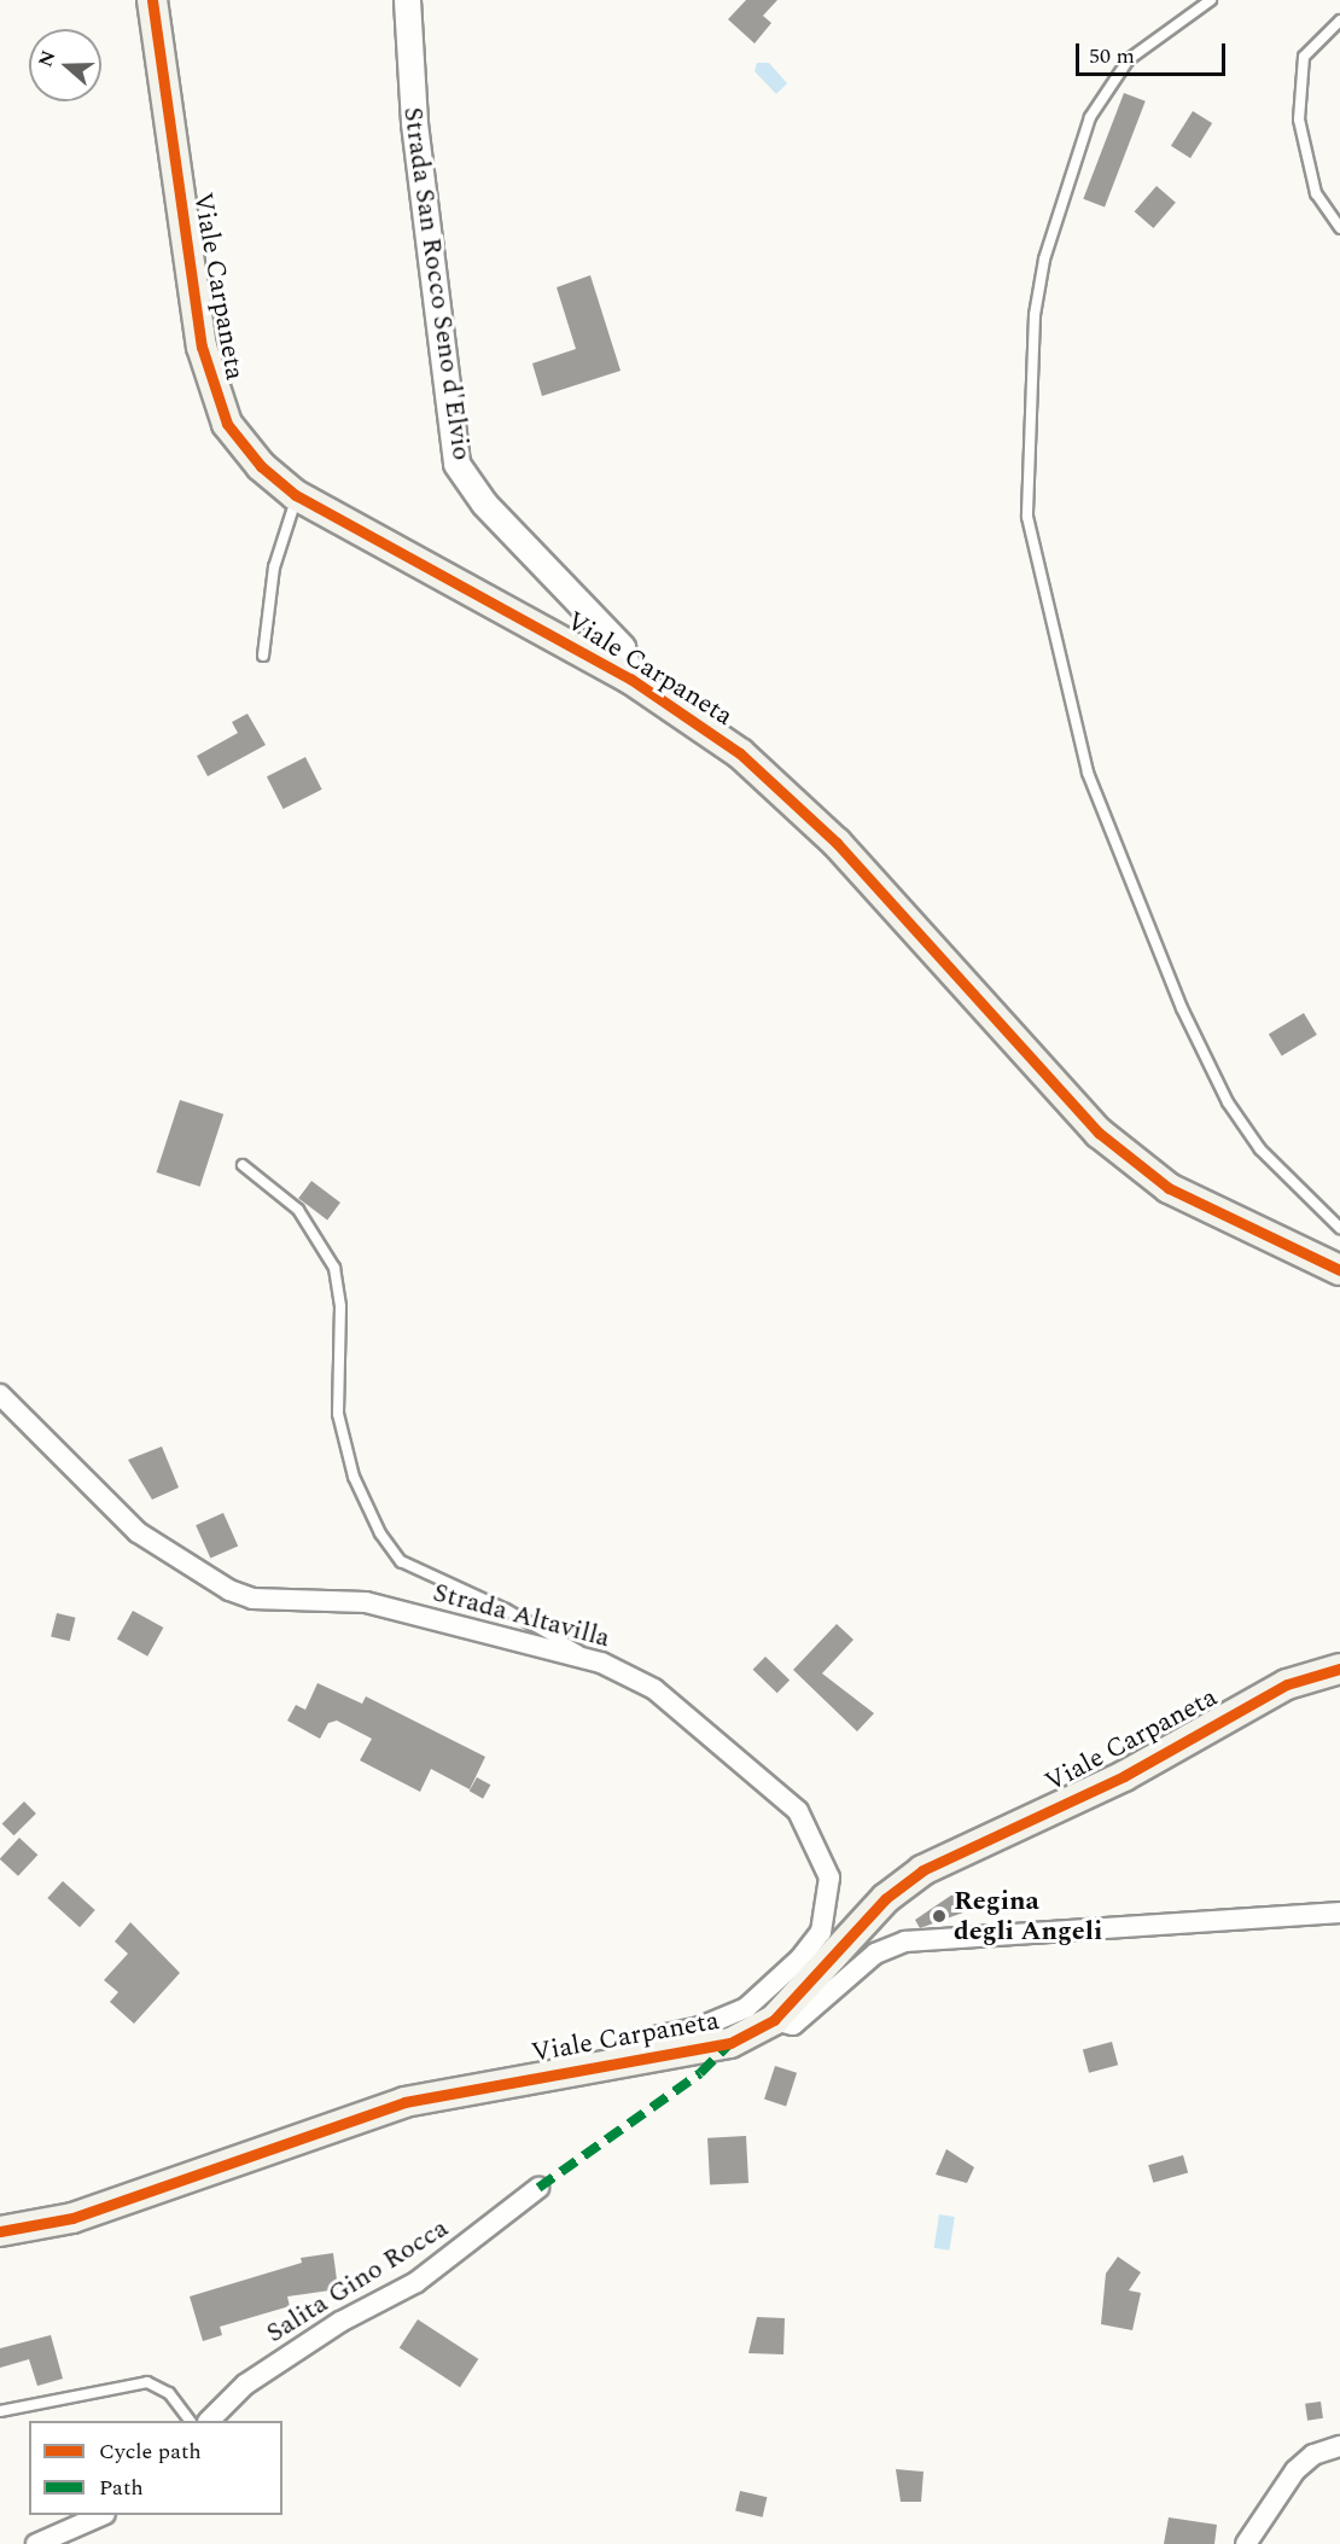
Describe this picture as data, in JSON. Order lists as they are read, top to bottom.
{
  "streets": {
    "main road": ["Viale Carpaneta"],
    "street": ["Strada San Rocco Seno d'Elvio", "Strada Altavilla", "Salita Gino Rocca"]
  },
  "crossings": [
    ["Strada San Rocco Seno d'Elvio", "Viale Carpaneta"],
    ["Viale Carpaneta", "Strada Altavilla"]
  ],
  "places": ["Regina degli Angeli"],
  "legend": ["Cycle path", "Path"],
  "scale_bar": "50 m",
  "north": "left"
}
